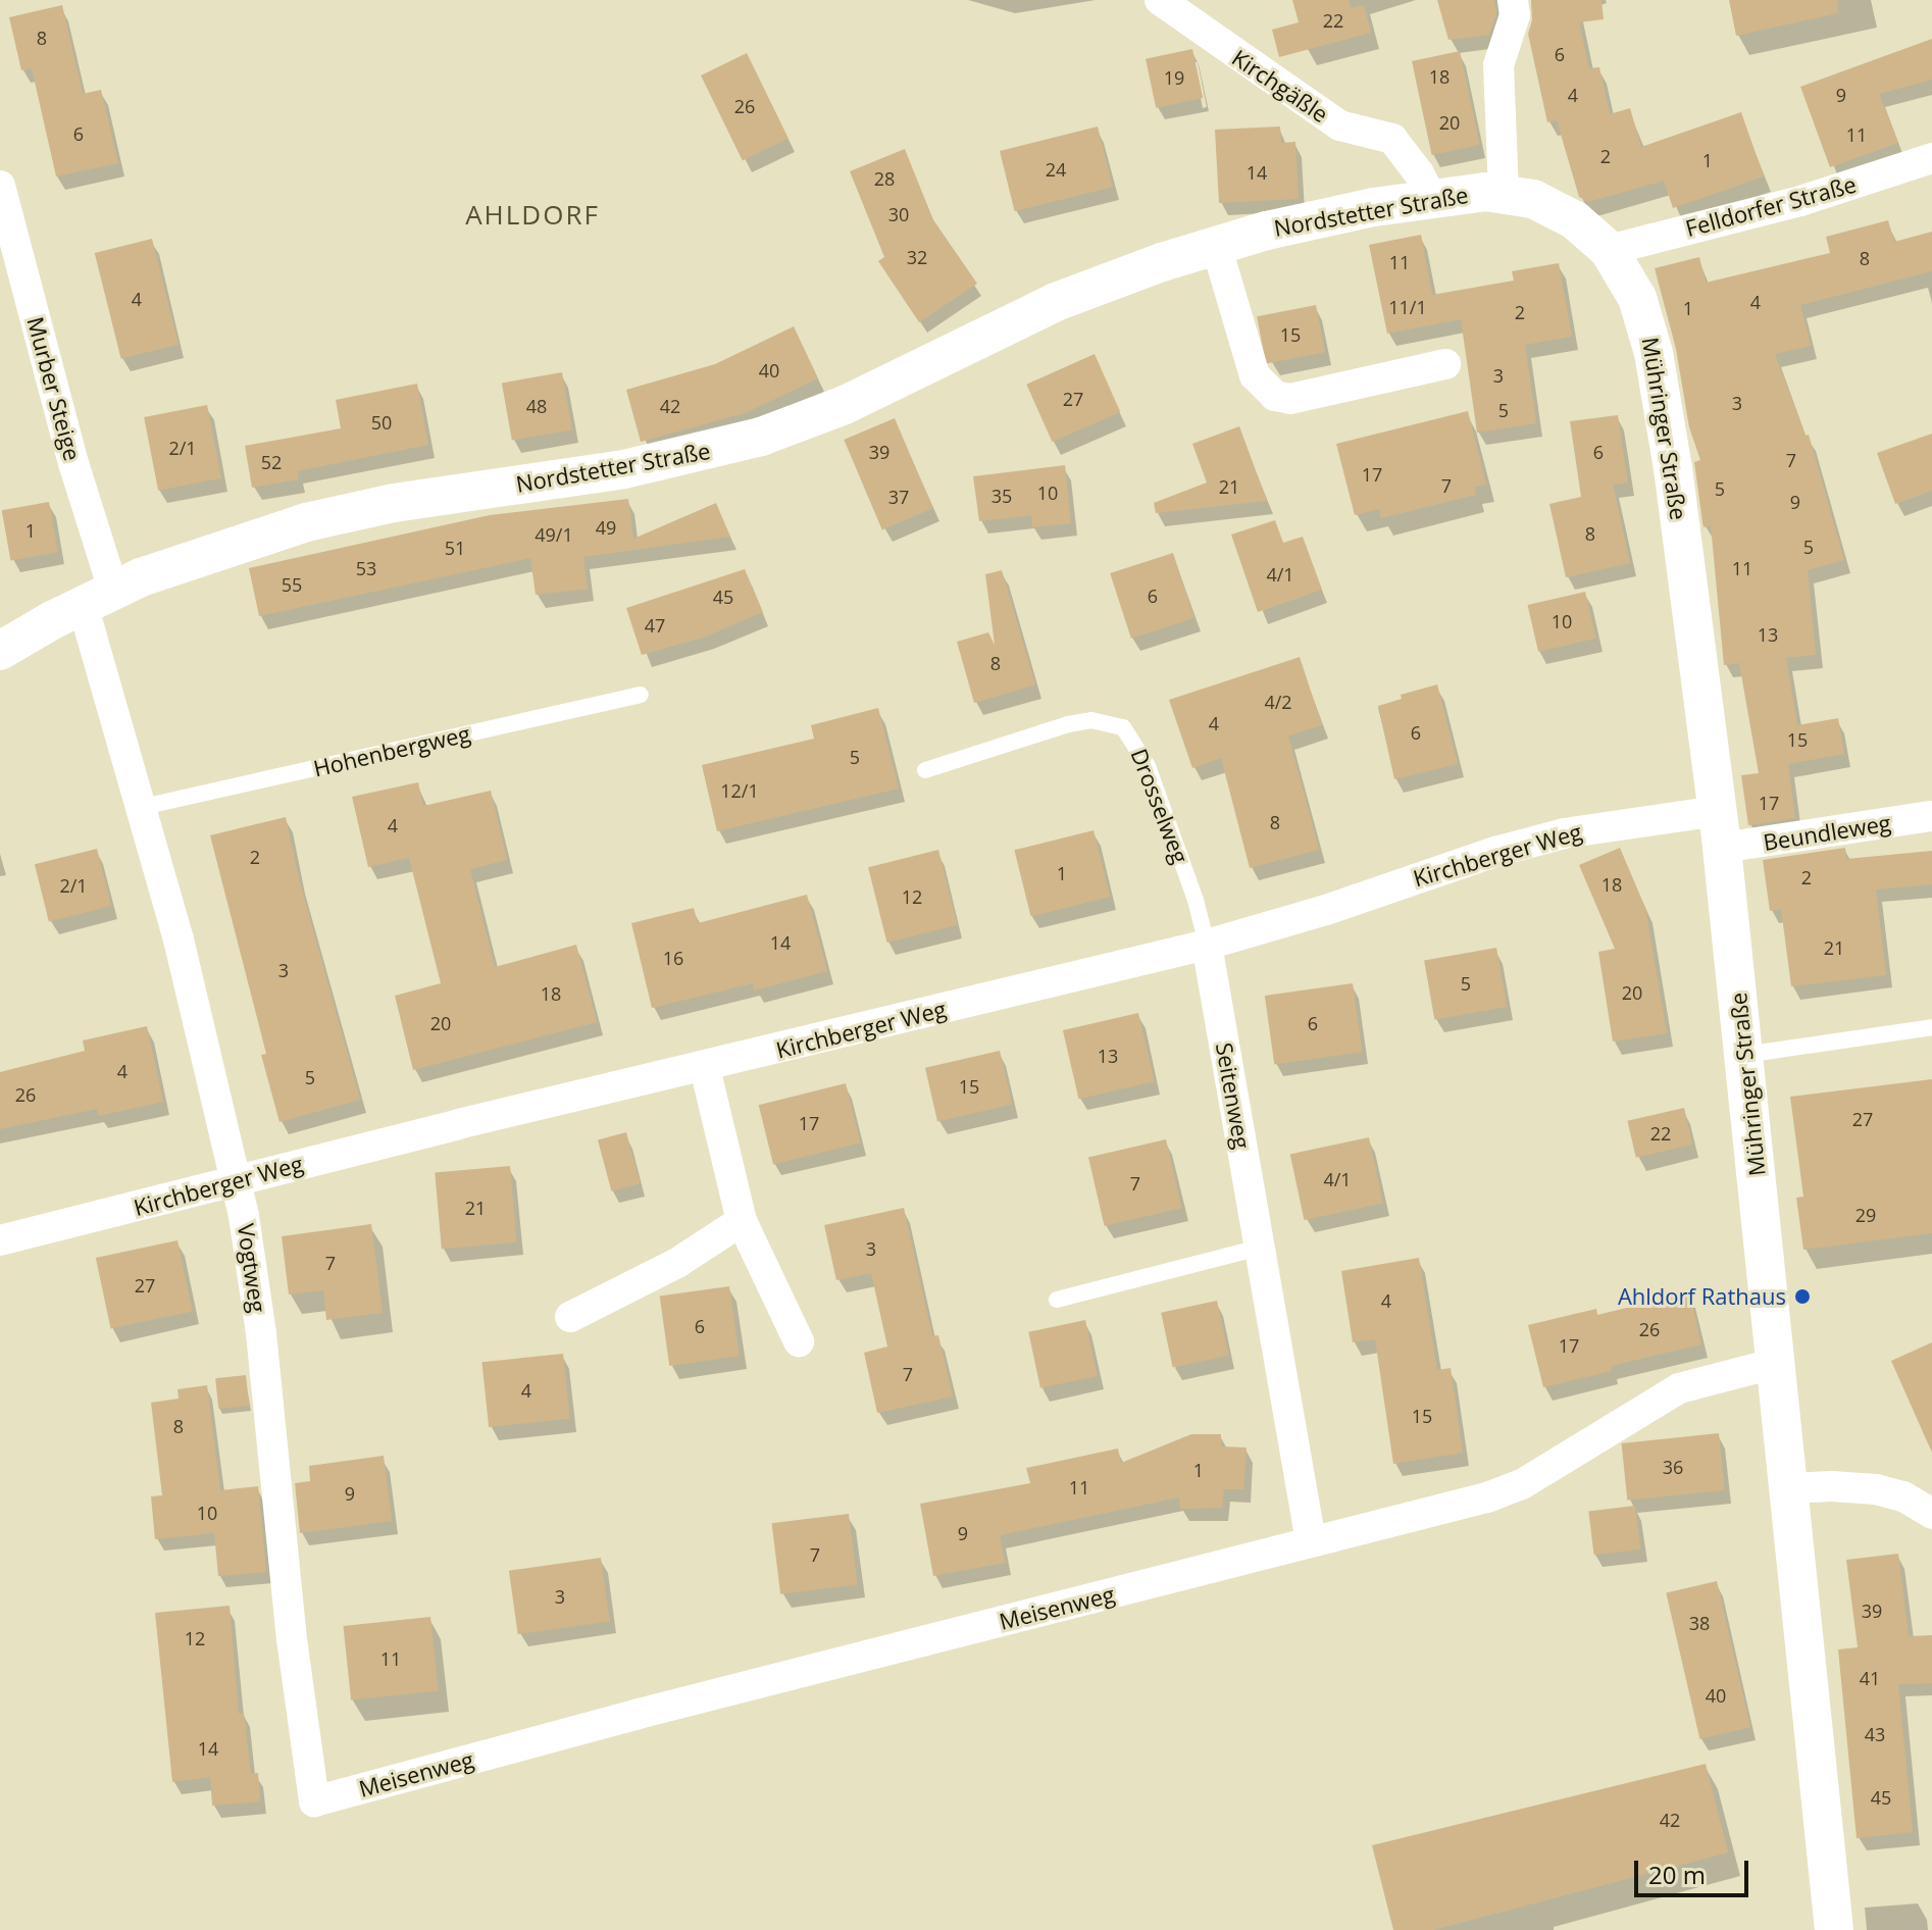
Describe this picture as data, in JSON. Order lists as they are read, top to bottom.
{
  "streets": {
    "street": [
      "Kirchgäßle",
      "Felldorfer Straße",
      "Nordstetter Straße",
      "Murber Steige",
      "Mühringer Straße",
      "Beundleweg",
      "Kirchberger Weg",
      "Seitenweg",
      "Vogtweg",
      "Meisenweg"
    ],
    "lane": ["Hohenbergweg", "Drosselweg"]
  },
  "crossings": [
    ["Kirchgäßle", "Nordstetter Straße"],
    ["Felldorfer Straße", "Nordstetter Straße"],
    ["Felldorfer Straße", "Mühringer Straße"],
    ["Nordstetter Straße", "Murber Steige"],
    ["Nordstetter Straße", "Mühringer Straße"],
    ["Nordstetter Straße", "Vogtweg"],
    ["Murber Steige", "Vogtweg"],
    ["Mühringer Straße", "Beundleweg"],
    ["Mühringer Straße", "Kirchberger Weg"],
    ["Mühringer Straße", "Meisenweg"],
    ["Hohenbergweg", "Vogtweg"],
    ["Drosselweg", "Kirchberger Weg"],
    ["Drosselweg", "Seitenweg"],
    ["Beundleweg", "Kirchberger Weg"],
    ["Kirchberger Weg", "Seitenweg"],
    ["Kirchberger Weg", "Vogtweg"],
    ["Seitenweg", "Meisenweg"],
    ["Vogtweg", "Meisenweg"]
  ],
  "districts": ["AHLDORF"],
  "places": ["Ahldorf Rathaus"],
  "house_numbers": [
    "22",
    "8",
    "6",
    "18",
    "19",
    "4",
    "9",
    "26",
    "20",
    "6",
    "11",
    "2",
    "1",
    "24",
    "14",
    "28",
    "30",
    "32",
    "8",
    "11",
    "4",
    "4",
    "11/1",
    "1",
    "2",
    "15",
    "40",
    "3",
    "27",
    "3",
    "48",
    "42",
    "5",
    "50",
    "2/1",
    "39",
    "6",
    "7",
    "52",
    "17",
    "7",
    "21",
    "5",
    "10",
    "35",
    "37",
    "9",
    "49",
    "1",
    "8",
    "49/1",
    "5",
    "51",
    "53",
    "11",
    "4/1",
    "55",
    "6",
    "45",
    "10",
    "47",
    "13",
    "8",
    "4/2",
    "4",
    "6",
    "15",
    "5",
    "12/1",
    "17",
    "8",
    "4",
    "2",
    "1",
    "2",
    "18",
    "2/1",
    "12",
    "14",
    "21",
    "16",
    "3",
    "5",
    "20",
    "18",
    "20",
    "6",
    "13",
    "4",
    "5",
    "15",
    "26",
    "27",
    "17",
    "22",
    "4/1",
    "7",
    "21",
    "29",
    "3",
    "7",
    "27",
    "4",
    "6",
    "26",
    "17",
    "7",
    "4",
    "15",
    "8",
    "36",
    "1",
    "11",
    "9",
    "10",
    "9",
    "7",
    "3",
    "39",
    "38",
    "12",
    "11",
    "41",
    "40",
    "43",
    "14",
    "45",
    "42"
  ],
  "scale_bar": "20 m"
}
